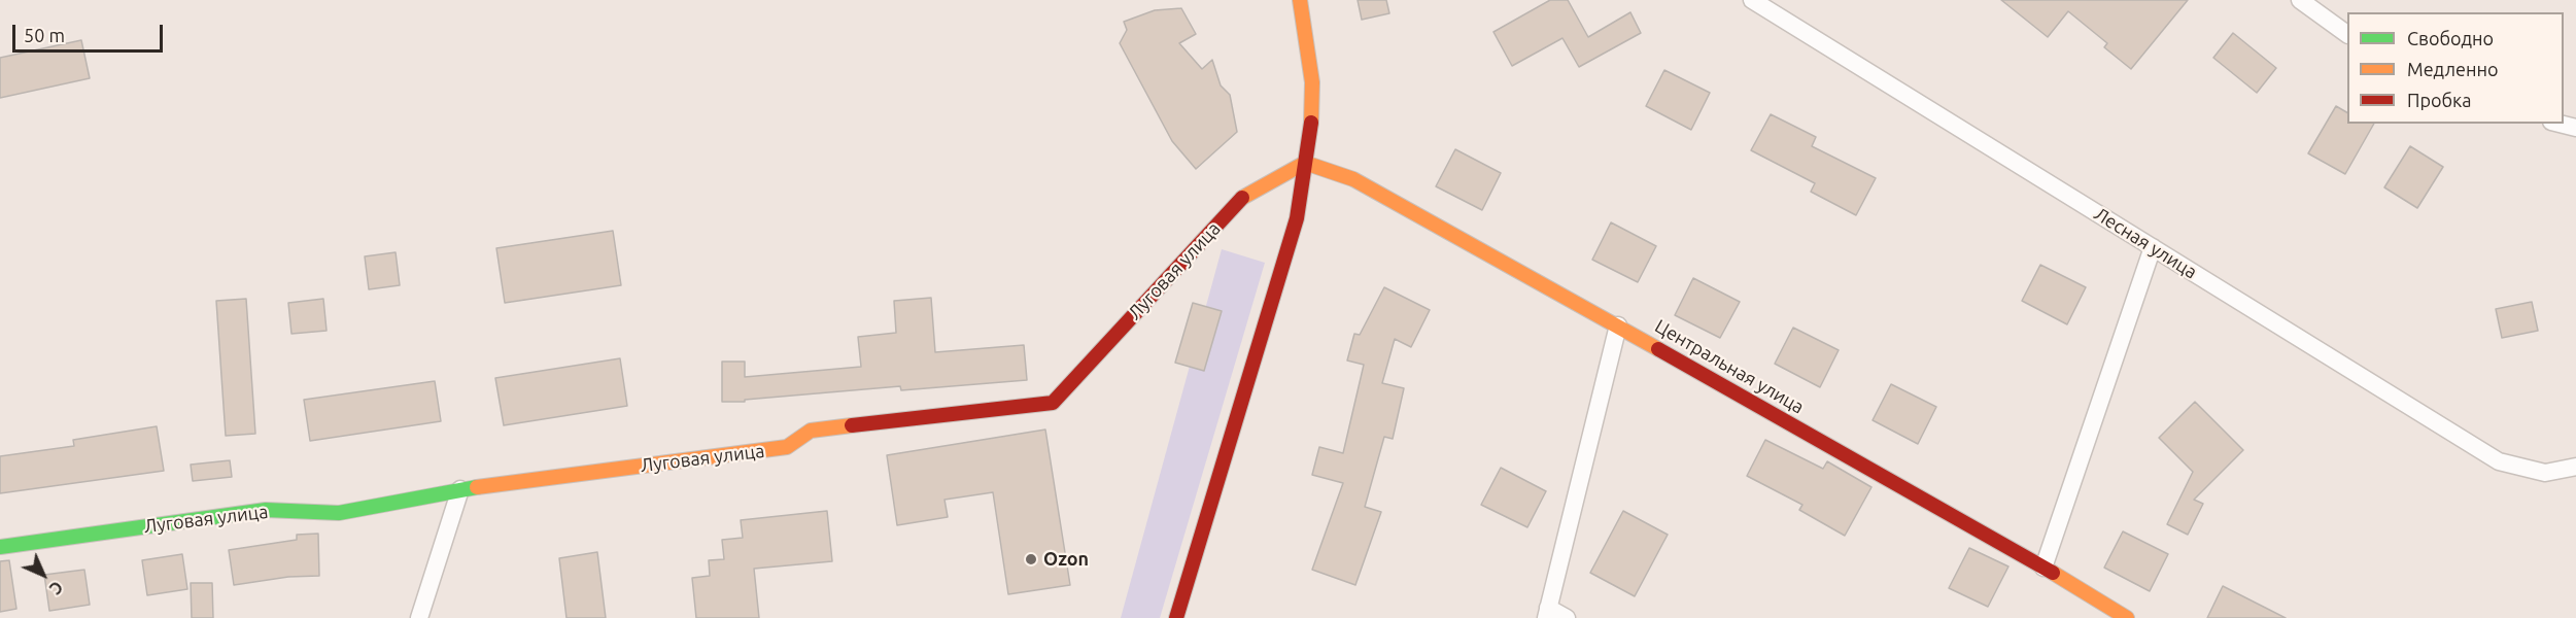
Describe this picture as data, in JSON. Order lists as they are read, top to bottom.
{
  "streets": {
    "street": ["Лесная улица", "Луговая улица", "Центральная улица"]
  },
  "crossings": [
    ["Луговая улица", "Центральная улица"]
  ],
  "places": ["Ozon"],
  "legend": ["Свободно", "Медленно", "Пробка"],
  "scale_bar": "50 m",
  "north": "bottom right"
}
